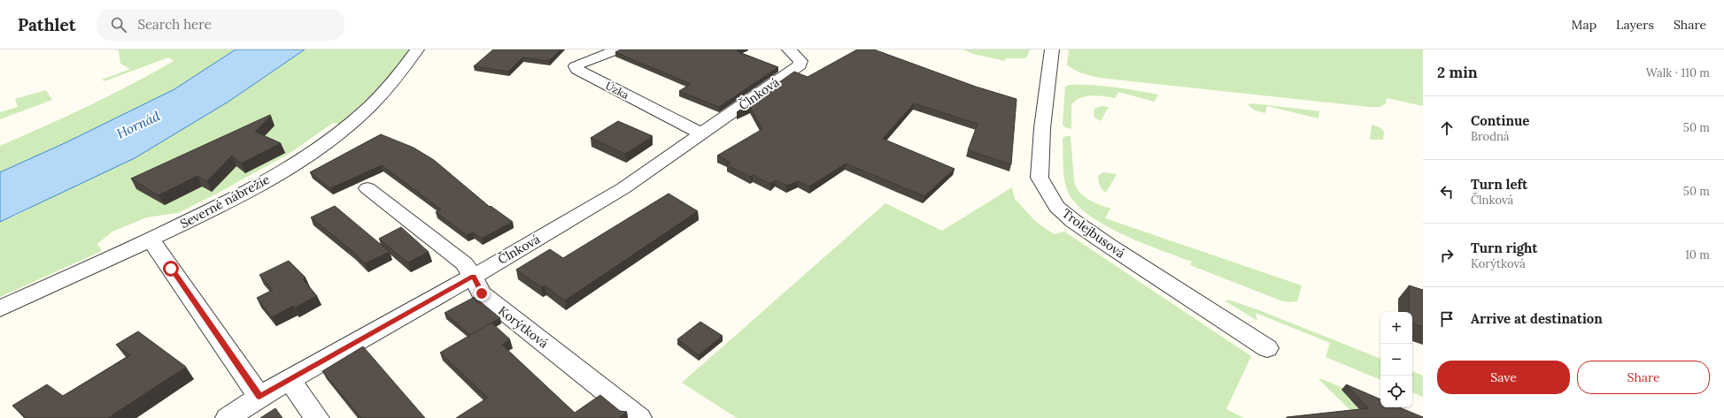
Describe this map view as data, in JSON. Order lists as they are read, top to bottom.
{
  "streets": {
    "street": [
      "Úzka",
      "Člnková",
      "Severné nábrežie",
      "Trolejbusová",
      "Korýtková"
    ]
  },
  "crossings": [
    ["Úzka", "Člnková"],
    ["Člnková", "Korýtková"]
  ],
  "water": ["Hornád"],
  "page": {
    "header": "Pathlet",
    "search": "Search here",
    "nav": ["Map", "Layers", "Share"],
    "heading": ["2 min", "Walk · 110 m"],
    "list": [
      ["Continue", "Brodná", "50 m"],
      ["Turn left", "Člnková", "50 m"],
      ["Turn right", "Korýtková", "10 m"],
      "Arrive at destination"
    ],
    "map_buttons": ["+", "−"],
    "buttons": ["Save", "Share"]
  }
}
